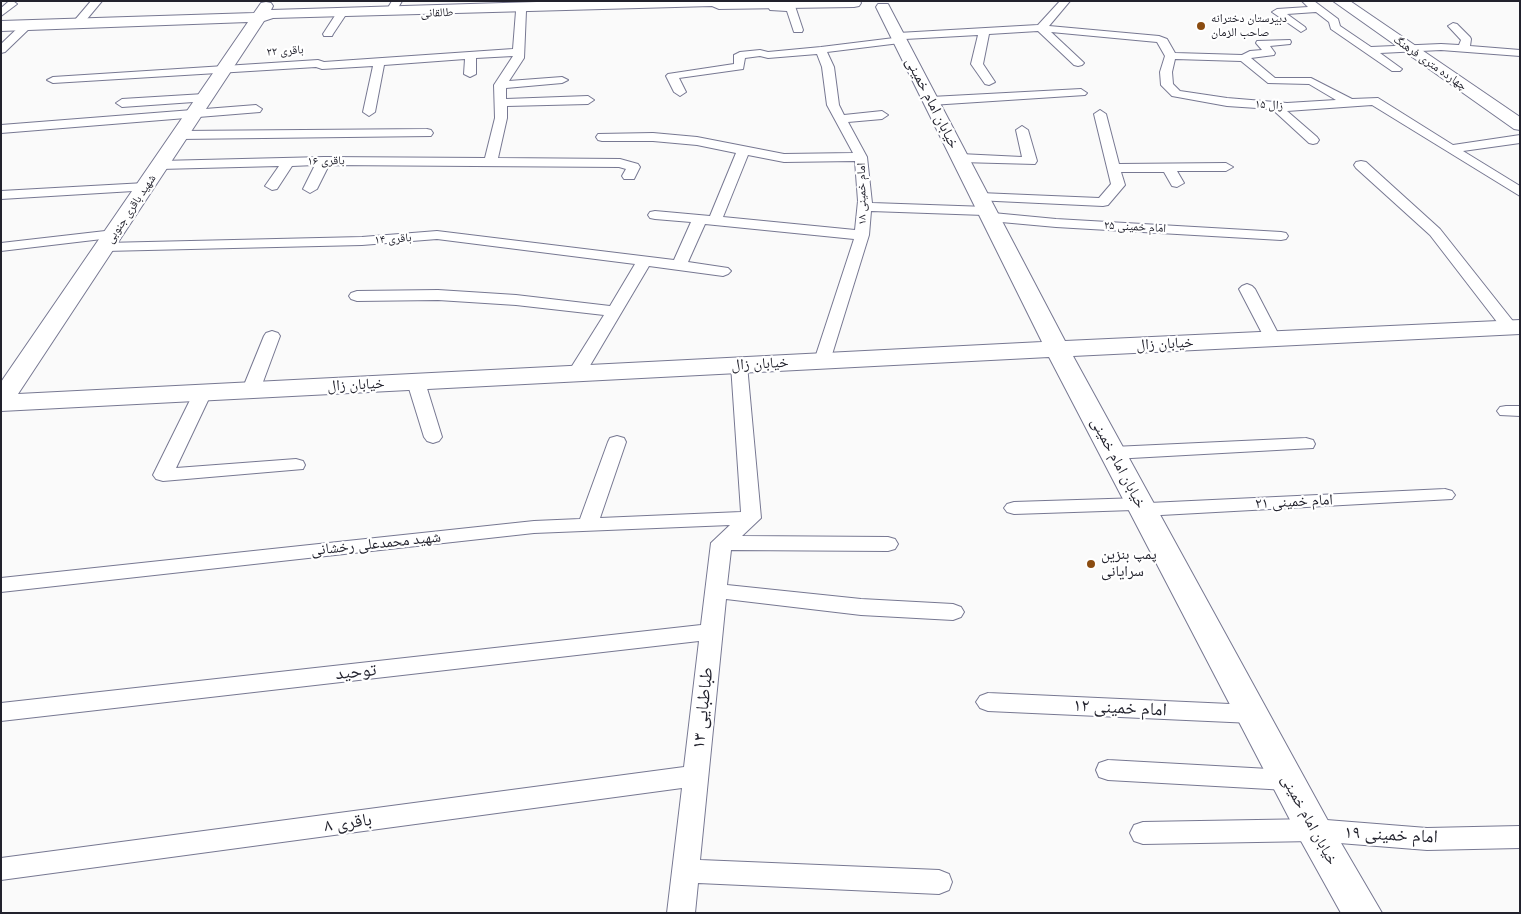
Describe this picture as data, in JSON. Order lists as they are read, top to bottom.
{
  "streets": {
    "main road": [
      "طالقانی",
      "چهارده متری فرهنگ",
      "خیابان امام خمینی",
      "شهید باقری جنوبی",
      "خیابان زال"
    ],
    "street": [
      "باقری ۲۲",
      "زال ۱۵",
      "باقری ۱۶",
      "امام خمینی ۱۸",
      "امام خمینی ۲۵",
      "باقری ۱۴",
      "امام خمینی ۲۱",
      "شهید محمدعلی رخشانی",
      "توحید",
      "طباطبایی ۱۳",
      "امام خمینی ۱۲",
      "باقری ۸",
      "امام خمینی ۱۹"
    ]
  },
  "crossings": [
    ["طالقانی", "خیابان امام خمینی"],
    ["طالقانی", "شهید باقری جنوبی"],
    ["باقری ۲۲", "شهید باقری جنوبی"],
    ["خیابان امام خمینی", "امام خمینی ۲۵"],
    ["خیابان امام خمینی", "خیابان زال"],
    ["خیابان امام خمینی", "امام خمینی ۲۱"],
    ["خیابان امام خمینی", "امام خمینی ۱۲"],
    ["خیابان امام خمینی", "امام خمینی ۱۹"],
    ["باقری ۱۶", "شهید باقری جنوبی"],
    ["امام خمینی ۱۸", "خیابان زال"],
    ["شهید باقری جنوبی", "باقری ۱۴"],
    ["شهید باقری جنوبی", "خیابان زال"],
    ["توحید", "طباطبایی ۱۳"],
    ["طباطبایی ۱۳", "باقری ۸"]
  ],
  "places": ["دبیرستان دخترانه صاحب الزمان", "پمپ بنزین سرایانی"]
}
